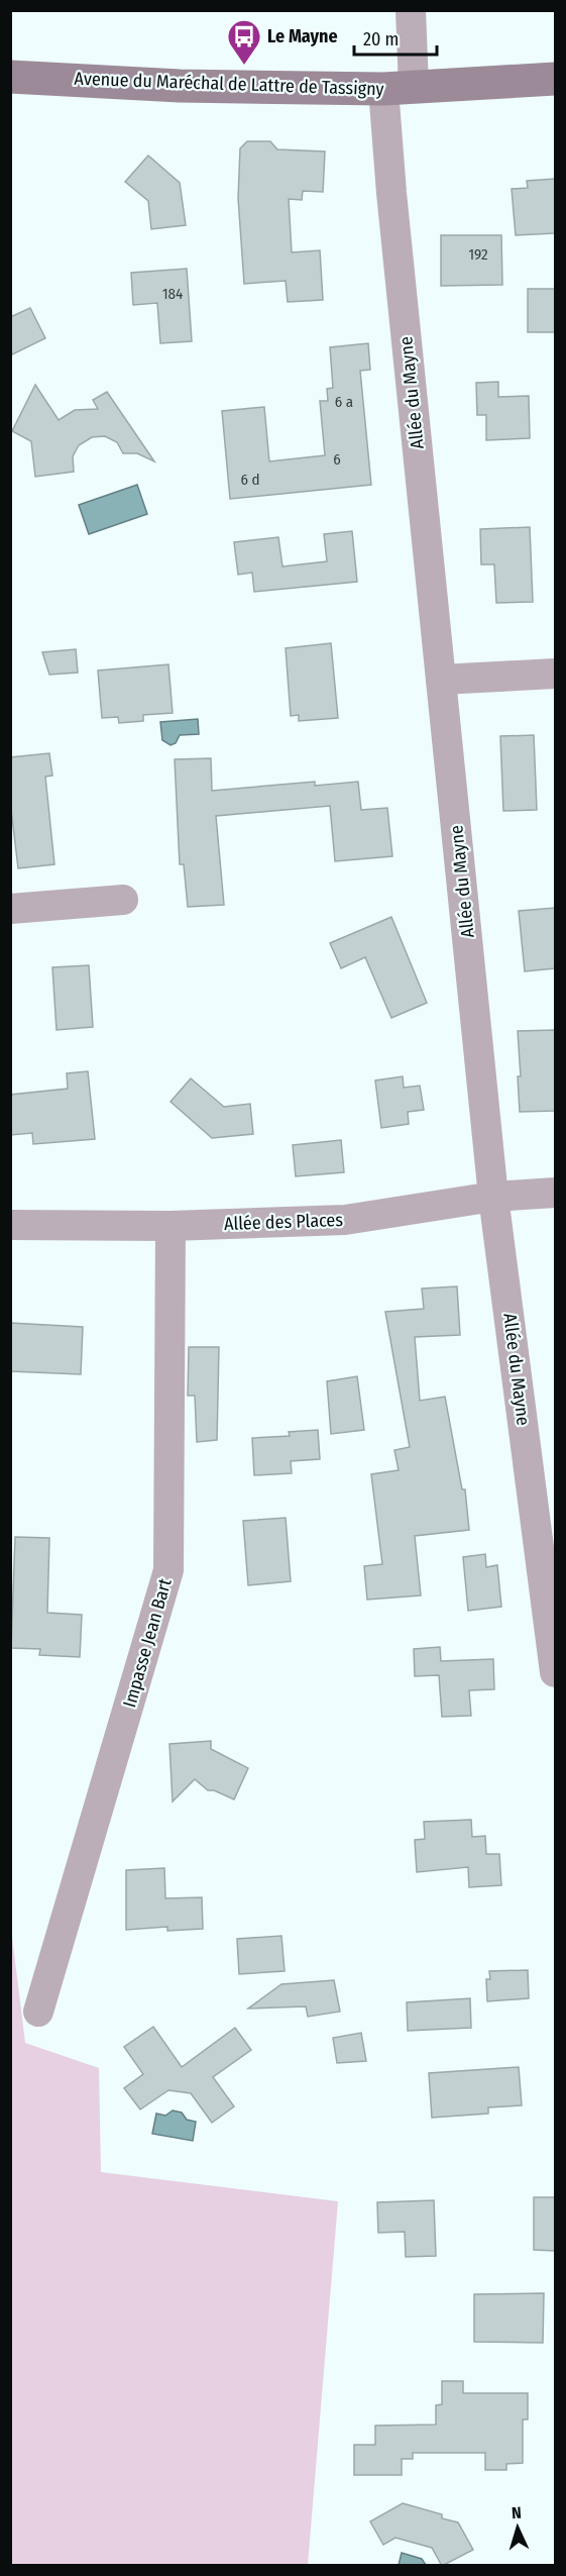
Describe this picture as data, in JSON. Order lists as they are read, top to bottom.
{
  "streets": {
    "main road": ["Avenue du Maréchal de Lattre de Tassigny"],
    "street": ["Allée du Mayne", "Allée des Places", "Impasse Jean Bart"]
  },
  "crossings": [
    ["Avenue du Maréchal de Lattre de Tassigny", "Allée du Mayne"],
    ["Allée du Mayne", "Allée des Places"],
    ["Allée des Places", "Impasse Jean Bart"]
  ],
  "places": {
    "bus stop": ["Le Mayne"]
  },
  "house_numbers": [
    "192",
    "184",
    "6 a",
    "6",
    "6 d"
  ],
  "scale_bar": "20 m",
  "north": "top"
}
